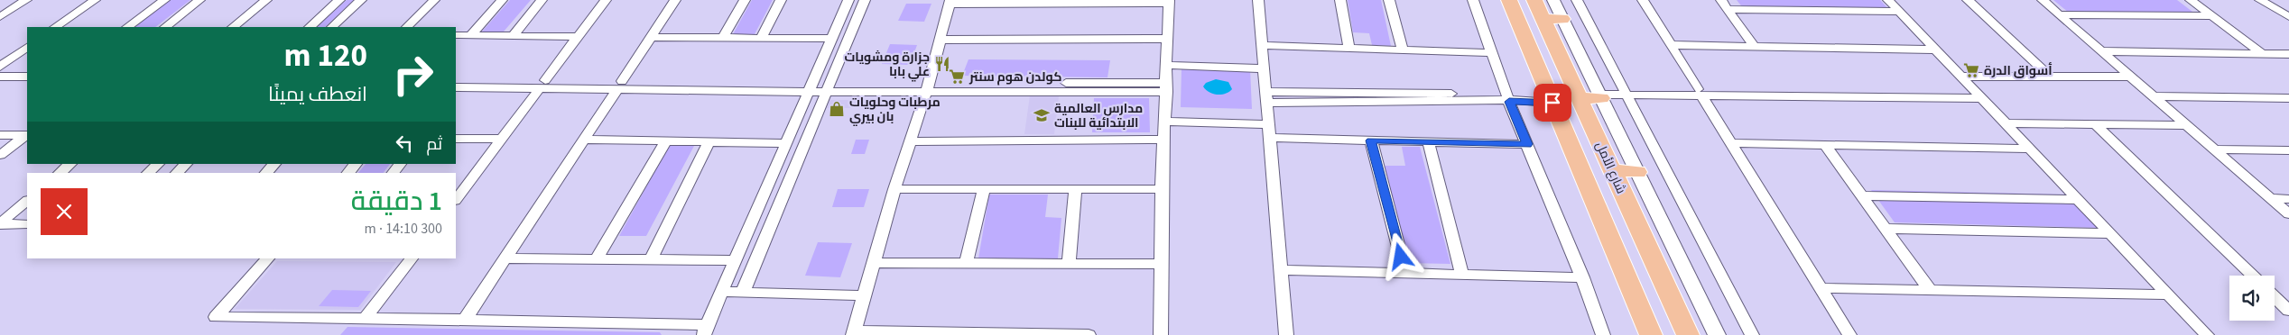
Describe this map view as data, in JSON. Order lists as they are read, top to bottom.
{
  "streets": {
    "main road": ["شارع الأمل"]
  },
  "places": {
    "restaurant": ["جزارة ومشويات علي بابا"],
    "supermarket": ["أسواق الدرة", "كولدن هوم سنتر"],
    "shop": ["مرطبات وحلويات بان بيري"],
    "school or university": ["مدارس العالمية الابتدائية للبنات"]
  },
  "page": {
    "turn": ["120 m", "انعطف يمينًا"],
    "then": "ثم",
    "heading": ["1 دقيقة", "300 m · 14:10"]
  }
}
